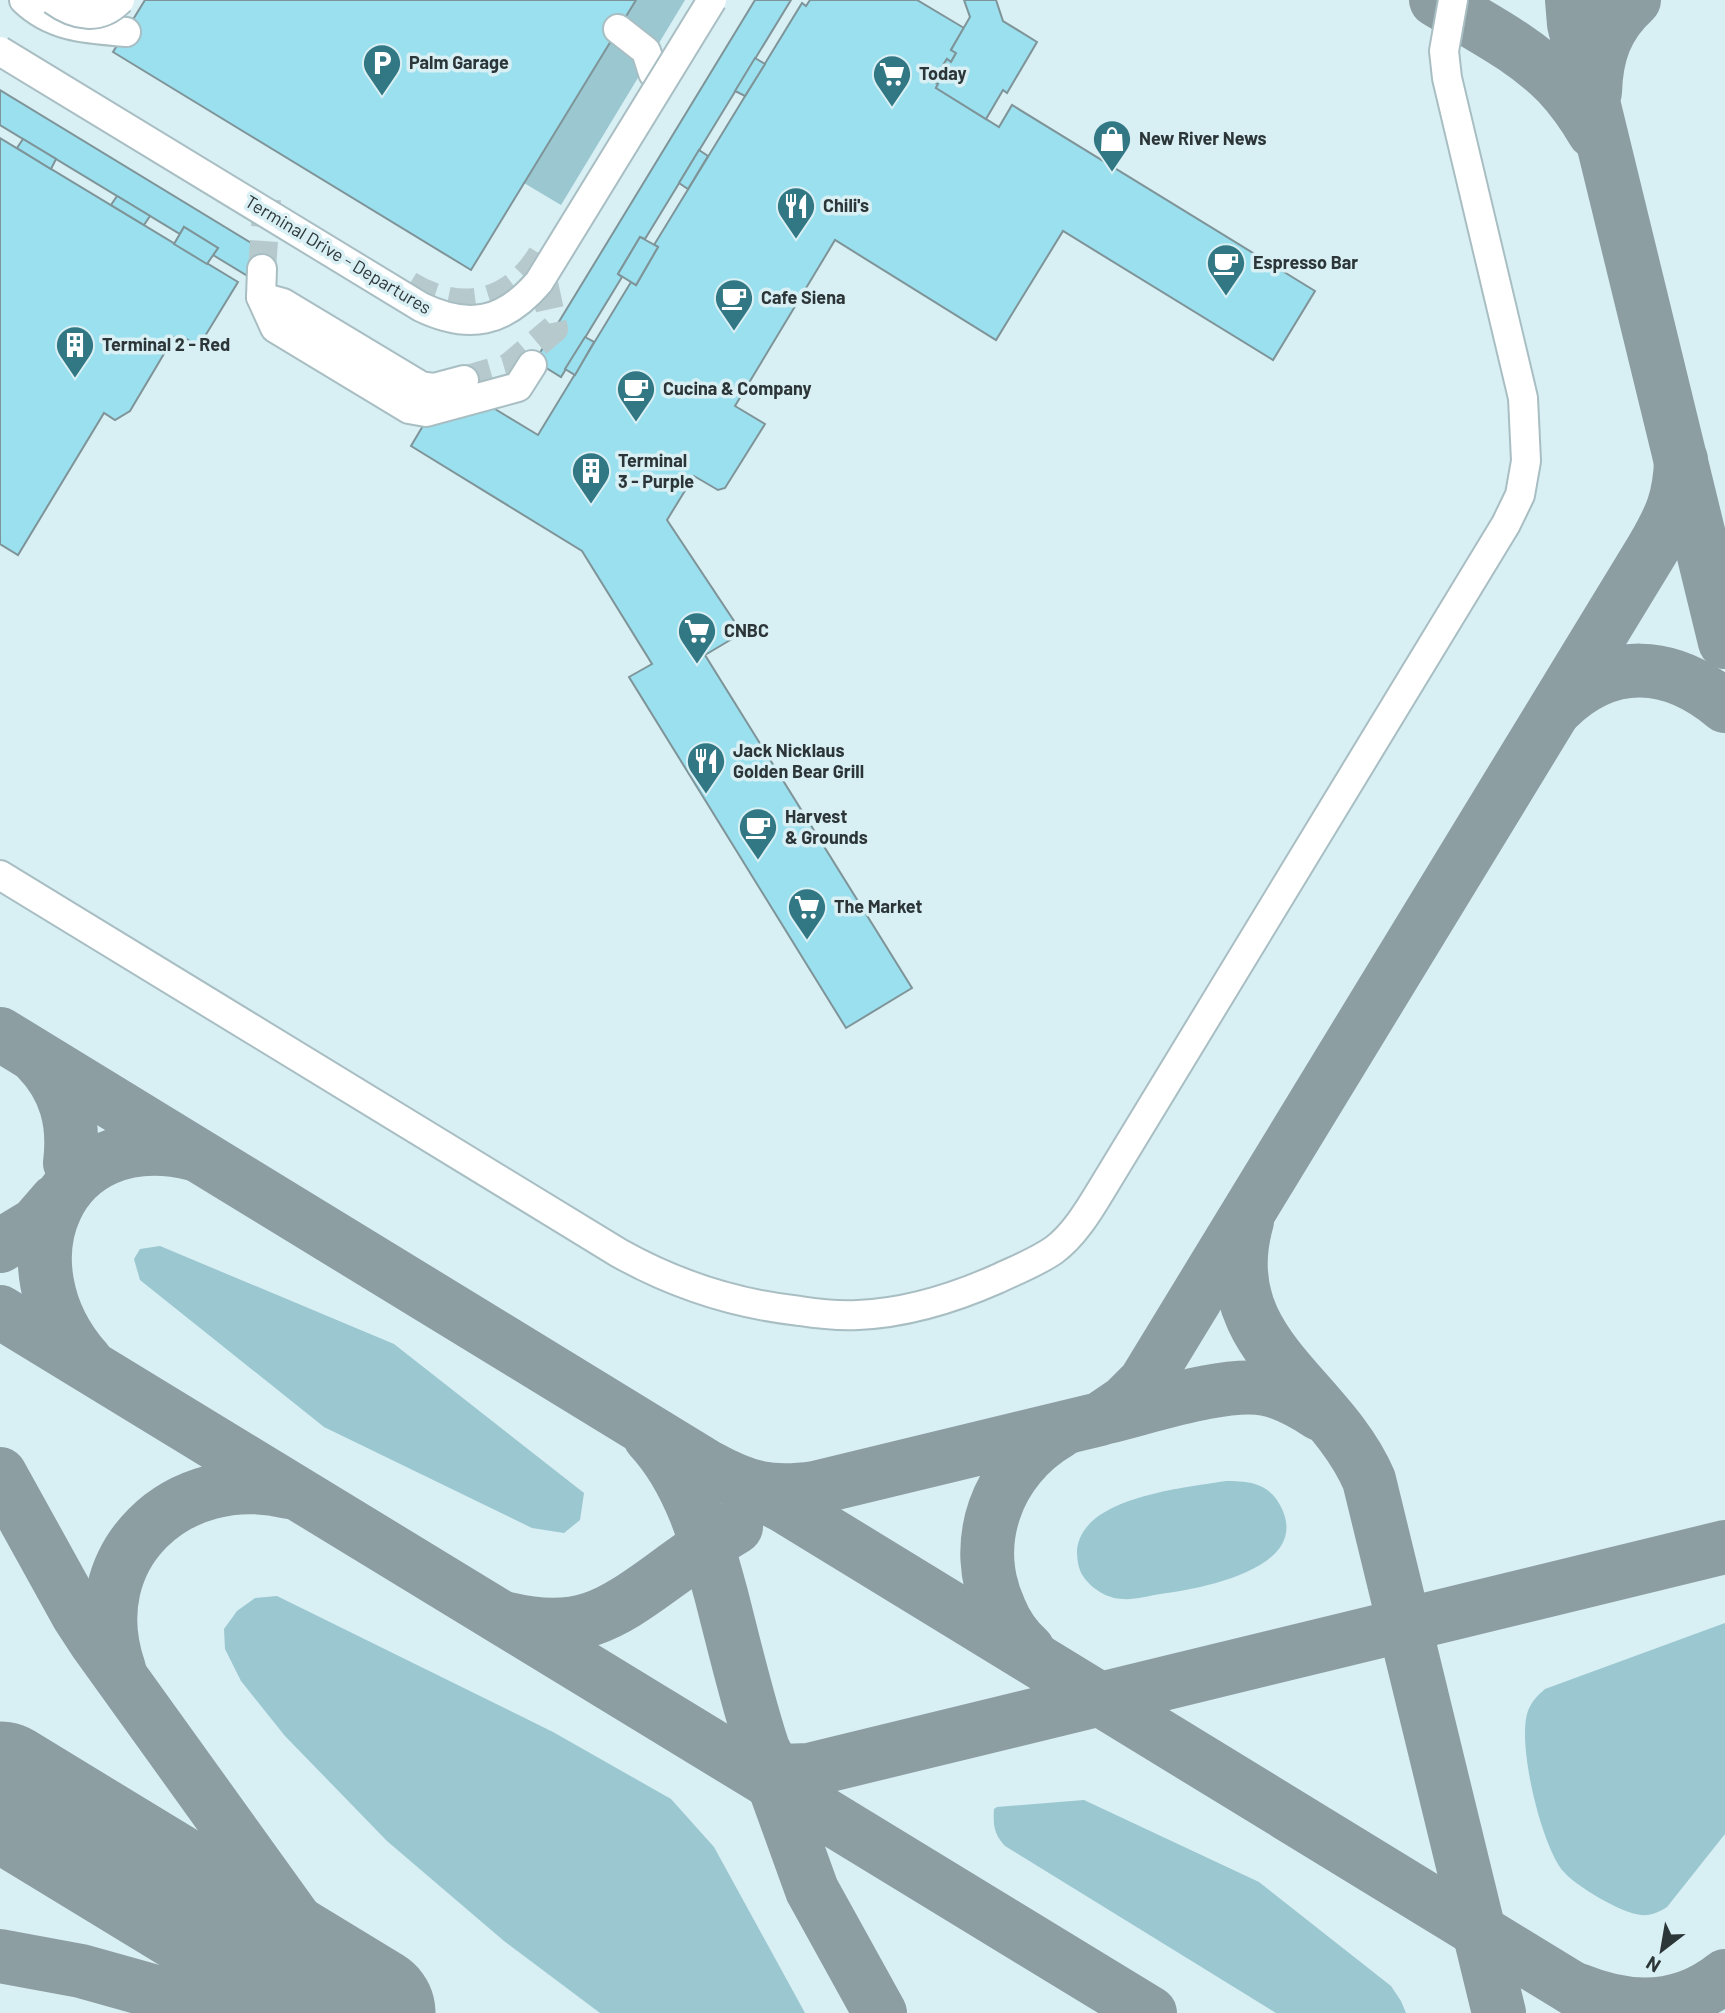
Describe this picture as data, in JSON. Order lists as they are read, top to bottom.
{
  "streets": {
    "street": ["Terminal Drive - Departures"]
  },
  "places": {
    "parking": ["Palm Garage"],
    "supermarket": ["Today", "CNBC", "The Market"],
    "shop": ["New River News"],
    "restaurant": ["Chili's", "Jack Nicklaus Golden Bear Grill"],
    "cafe": [
      "Espresso Bar",
      "Cafe Siena",
      "Cucina & Company",
      "Harvest & Grounds"
    ],
    "building": ["Terminal 2 - Red", "Terminal 3 - Purple"]
  },
  "north": "bottom left"
}
